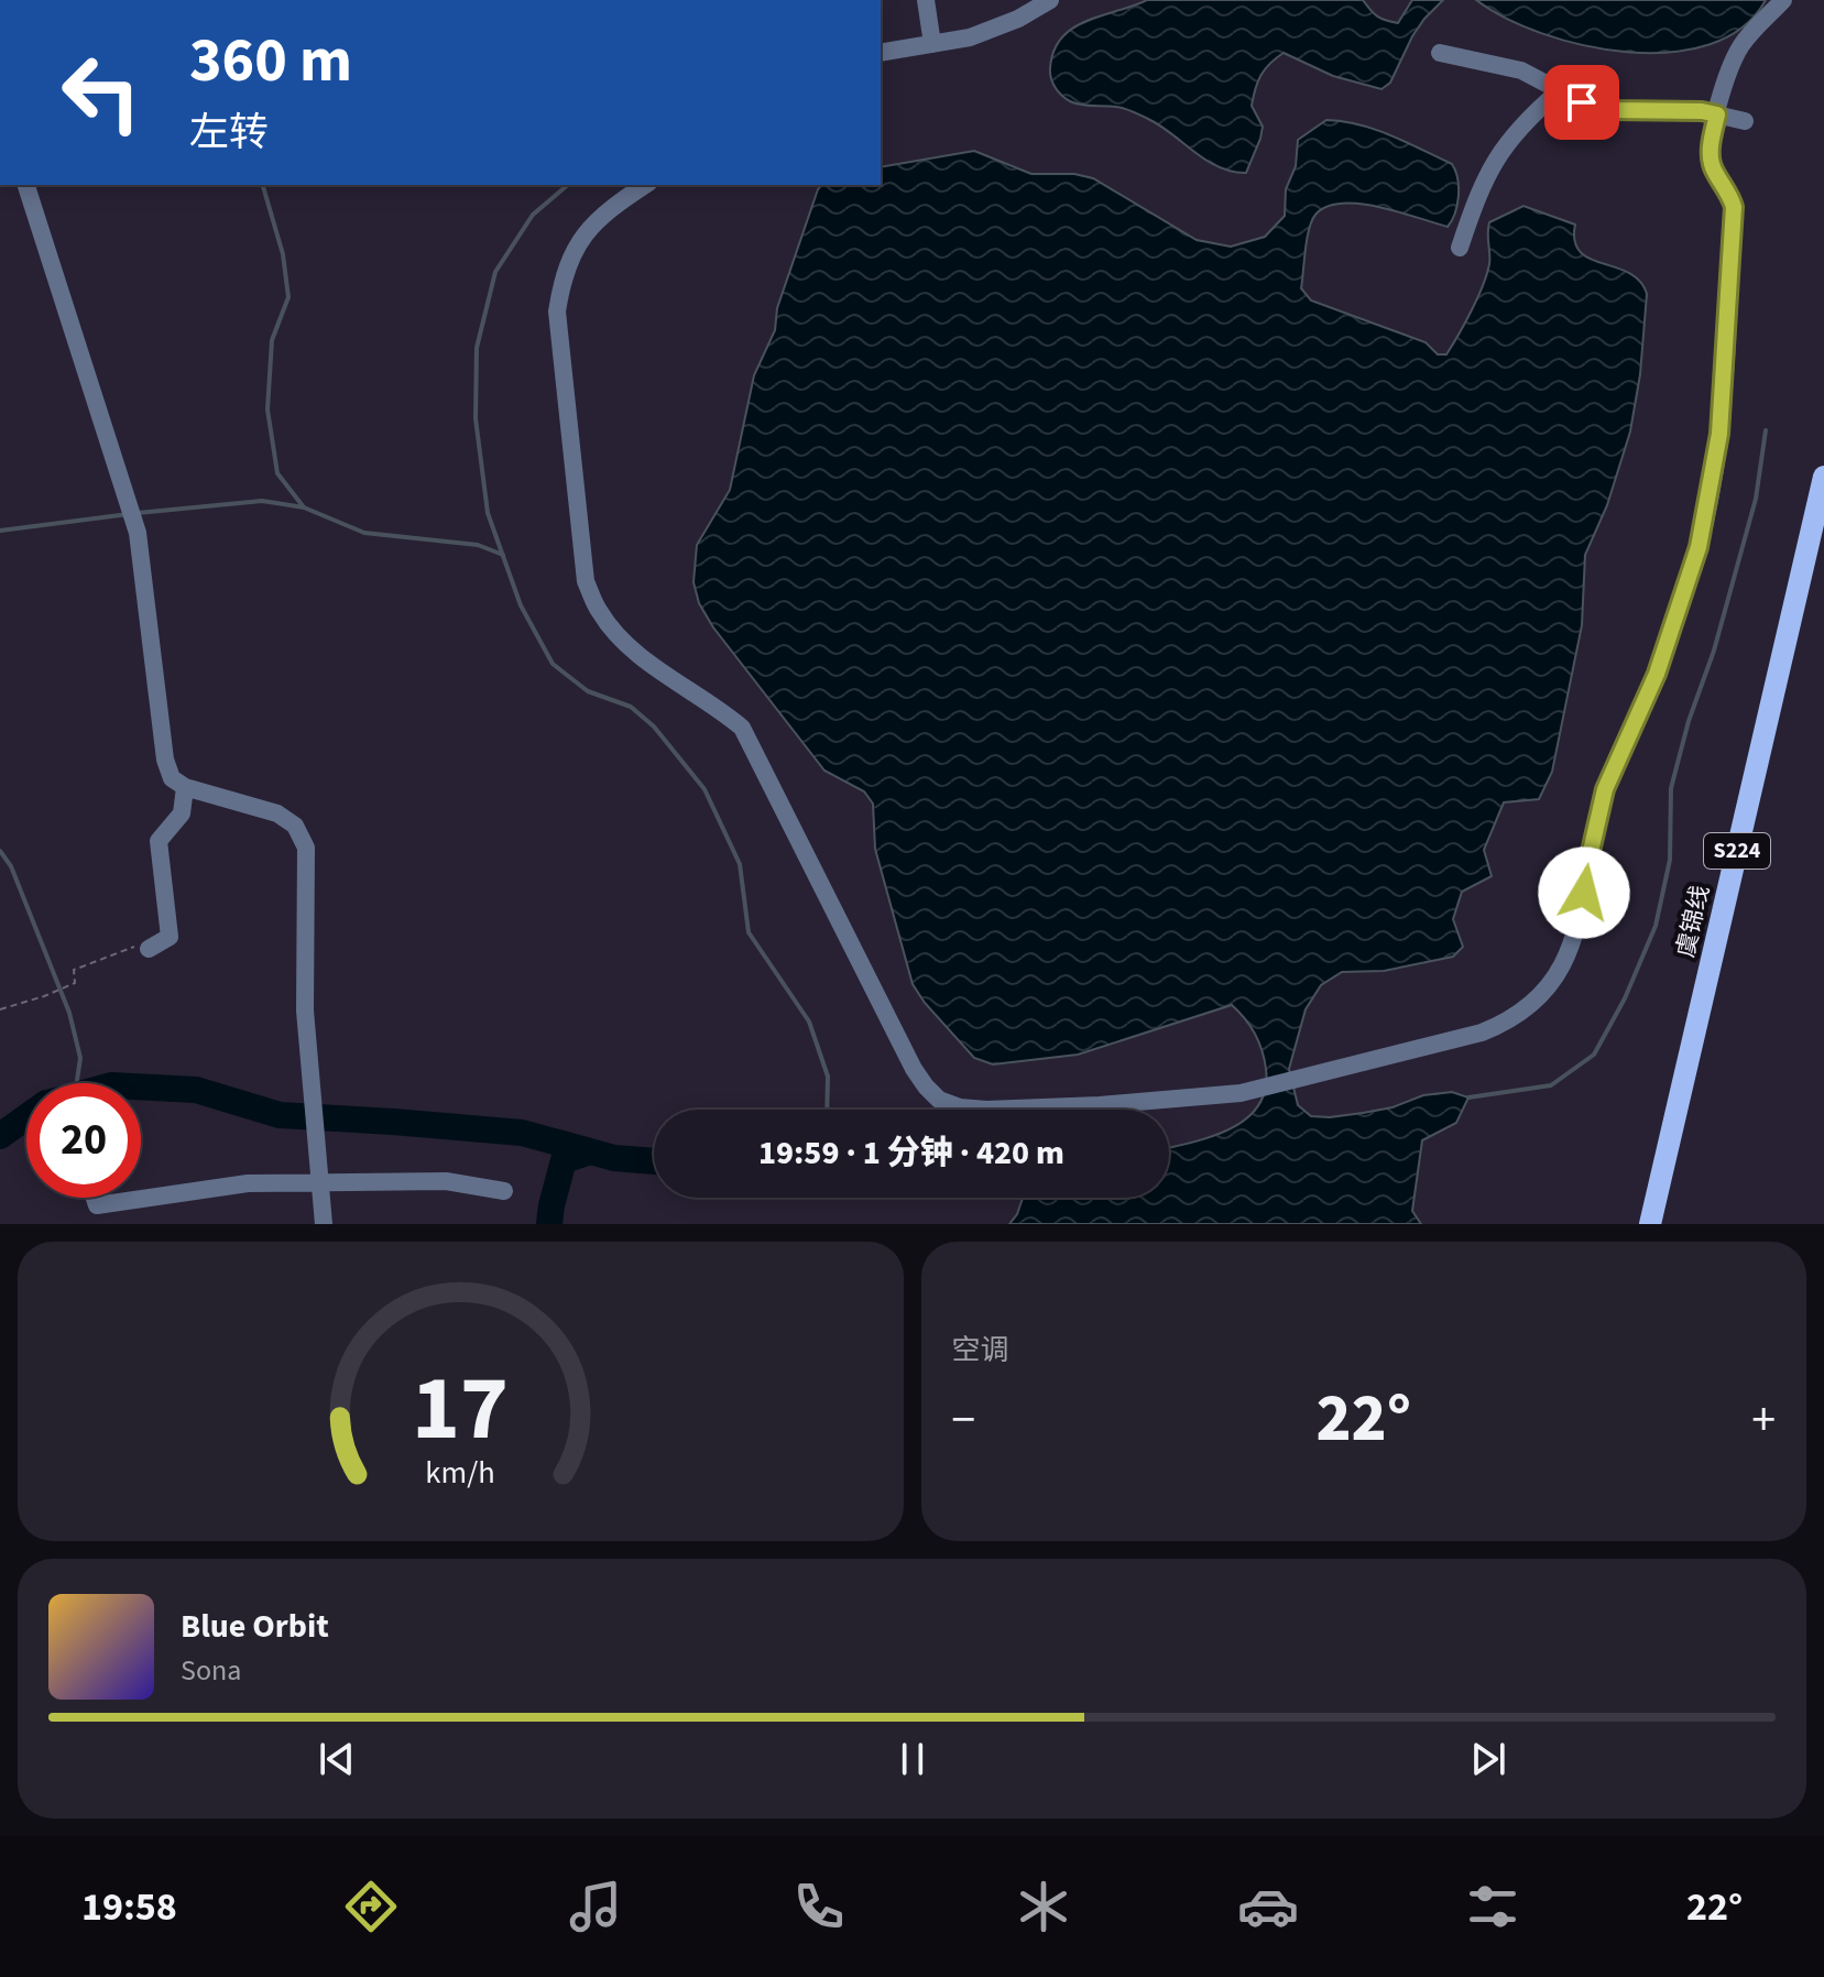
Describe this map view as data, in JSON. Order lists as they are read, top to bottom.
{
  "streets": {
    "main road": ["S224", "虞锦线"]
  },
  "page": {
    "turn": ["360 m", "左转"],
    "limit": "20",
    "trip": "19:59 · 1 分钟 · 420 m",
    "tile": "空调",
    "heat": ["−", "22°", "+"],
    "song": ["Blue Orbit", "Sona"],
    "tabs": ["19:58", "22°"],
    "gauge": ["17", "km/h"]
  }
}
